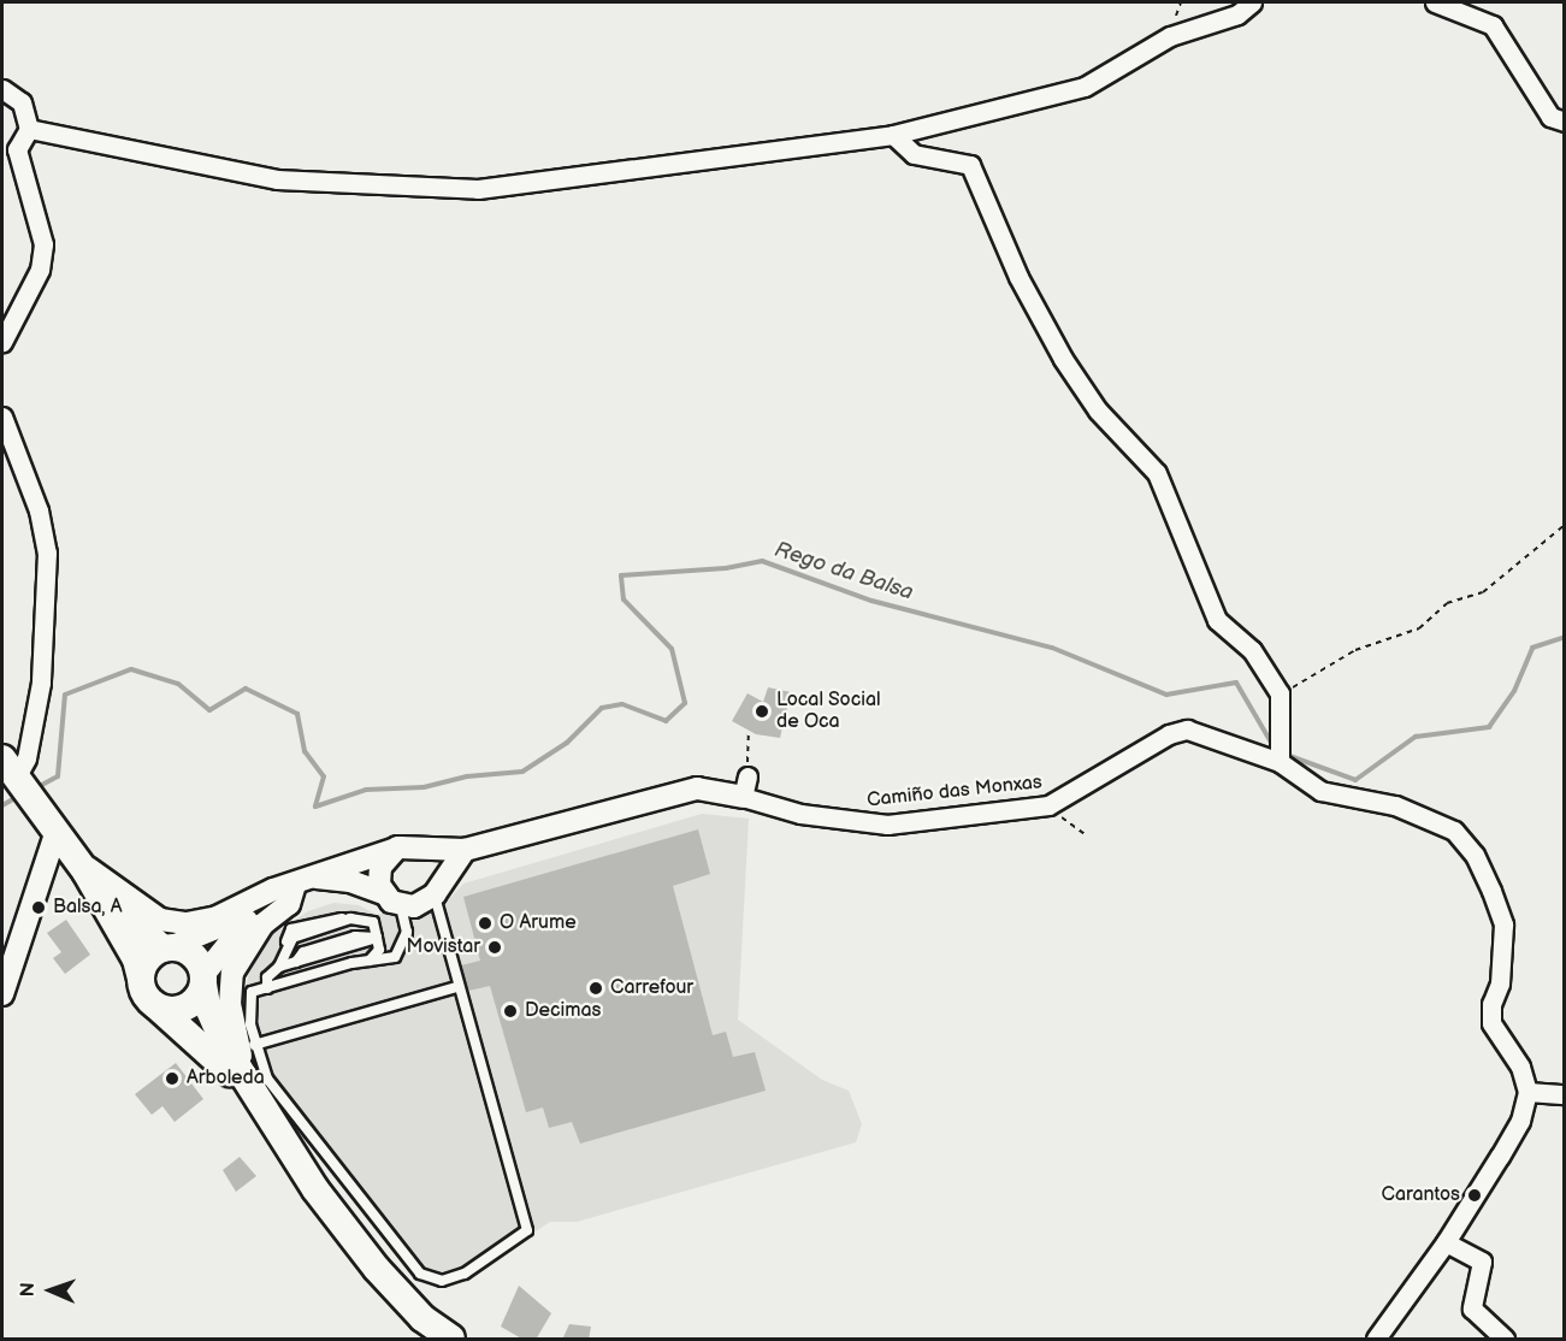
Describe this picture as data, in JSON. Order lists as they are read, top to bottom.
{
  "streets": {
    "street": ["Camiño das Monxas"]
  },
  "water": ["Rego da Balsa"],
  "places": [
    "Local Social de Oca",
    "Balsa, A",
    "O Arume",
    "Movistar",
    "Carrefour",
    "Decimas",
    "Arboleda",
    "Carantos"
  ],
  "north": "left"
}
